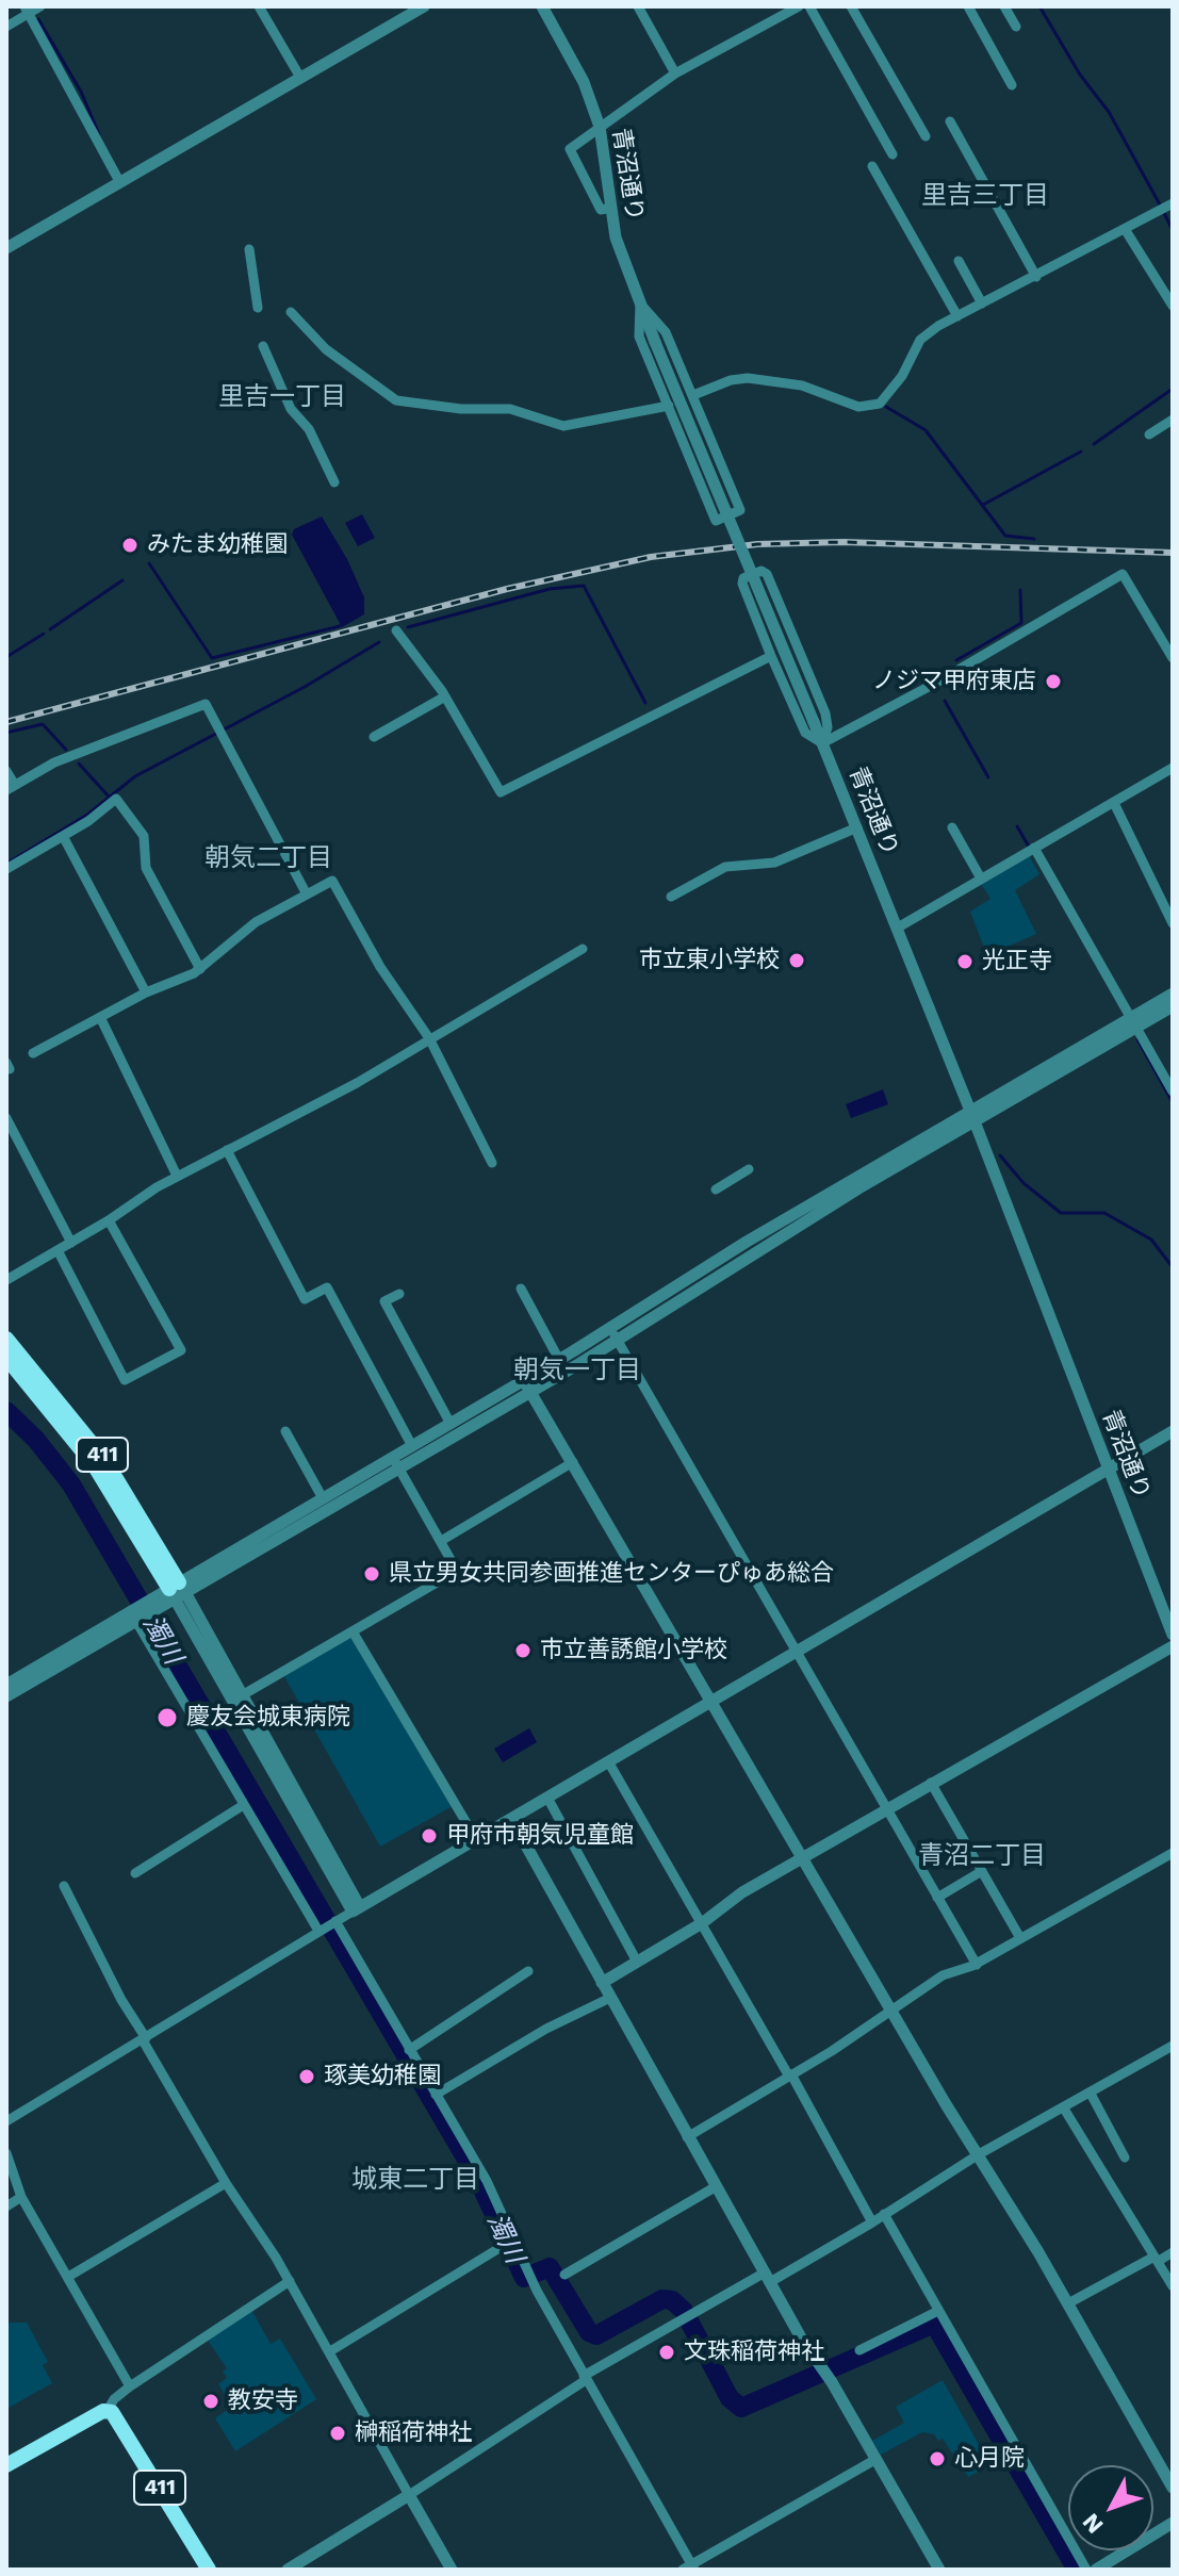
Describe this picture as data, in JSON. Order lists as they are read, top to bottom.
{
  "streets": {
    "highway": ["411"],
    "street": ["青沼通り"]
  },
  "districts": [
    "里吉三丁目",
    "里吉一丁目",
    "朝気二丁目",
    "朝気一丁目",
    "青沼二丁目",
    "城東二丁目"
  ],
  "water": ["濁川"],
  "places": [
    "みたま幼稚園",
    "ノジマ甲府東店",
    "市立東小学校",
    "光正寺",
    "県立男女共同参画推進センターぴゅあ総合",
    "市立善誘館小学校",
    "慶友会城東病院",
    "甲府市朝気児童館",
    "琢美幼稚園",
    "文珠稲荷神社",
    "教安寺",
    "榊稲荷神社",
    "心月院"
  ],
  "north": "bottom left"
}
